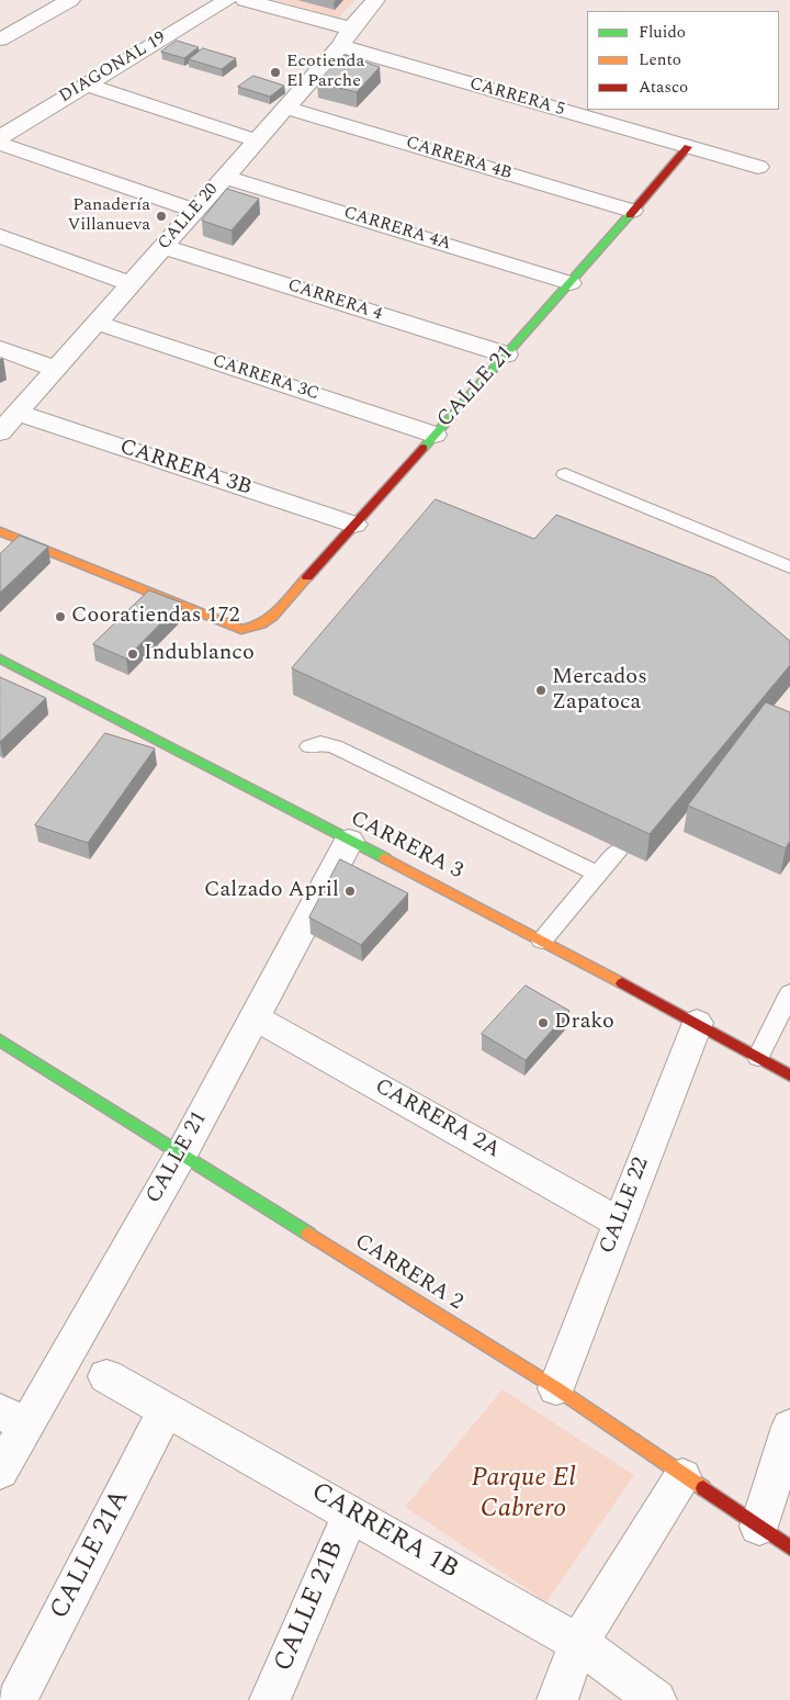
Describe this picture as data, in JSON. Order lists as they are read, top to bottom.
{
  "streets": {
    "street": [
      "DIAGONAL 19",
      "CARRERA 5",
      "CARRERA 4B",
      "CALLE 20",
      "CARRERA 4A",
      "CARRERA 4",
      "CARRERA 3C",
      "CALLE 21",
      "CARRERA 3B",
      "CARRERA 3",
      "CARRERA 2A",
      "CALLE 22",
      "CARRERA 2",
      "CARRERA 1B",
      "CALLE 21A",
      "CALLE 21B"
    ]
  },
  "crossings": [
    ["CARRERA 5", "CALLE 20"],
    ["CARRERA 5", "CALLE 21"],
    ["CARRERA 4B", "CALLE 20"],
    ["CARRERA 4B", "CALLE 21"],
    ["CALLE 20", "CARRERA 4A"],
    ["CALLE 20", "CARRERA 4"],
    ["CALLE 20", "CARRERA 3C"],
    ["CALLE 20", "CARRERA 3B"],
    ["CARRERA 4A", "CALLE 21"],
    ["CARRERA 4", "CALLE 21"],
    ["CARRERA 3C", "CALLE 21"],
    ["CALLE 21", "CARRERA 3B"],
    ["CALLE 21", "CARRERA 3"],
    ["CALLE 21", "CARRERA 2A"],
    ["CALLE 21", "CARRERA 2"],
    ["CARRERA 3", "CALLE 22"],
    ["CARRERA 2A", "CALLE 22"],
    ["CALLE 22", "CARRERA 2"],
    ["CARRERA 1B", "CALLE 21A"],
    ["CARRERA 1B", "CALLE 21B"]
  ],
  "parks": ["Parque El Cabrero"],
  "places": [
    "Ecotienda El Parche",
    "Panadería Villanueva",
    "Cooratiendas 172",
    "Indublanco",
    "Mercados Zapatoca",
    "Calzado April",
    "Drako"
  ],
  "legend": ["Fluido", "Lento", "Atasco"]
}
